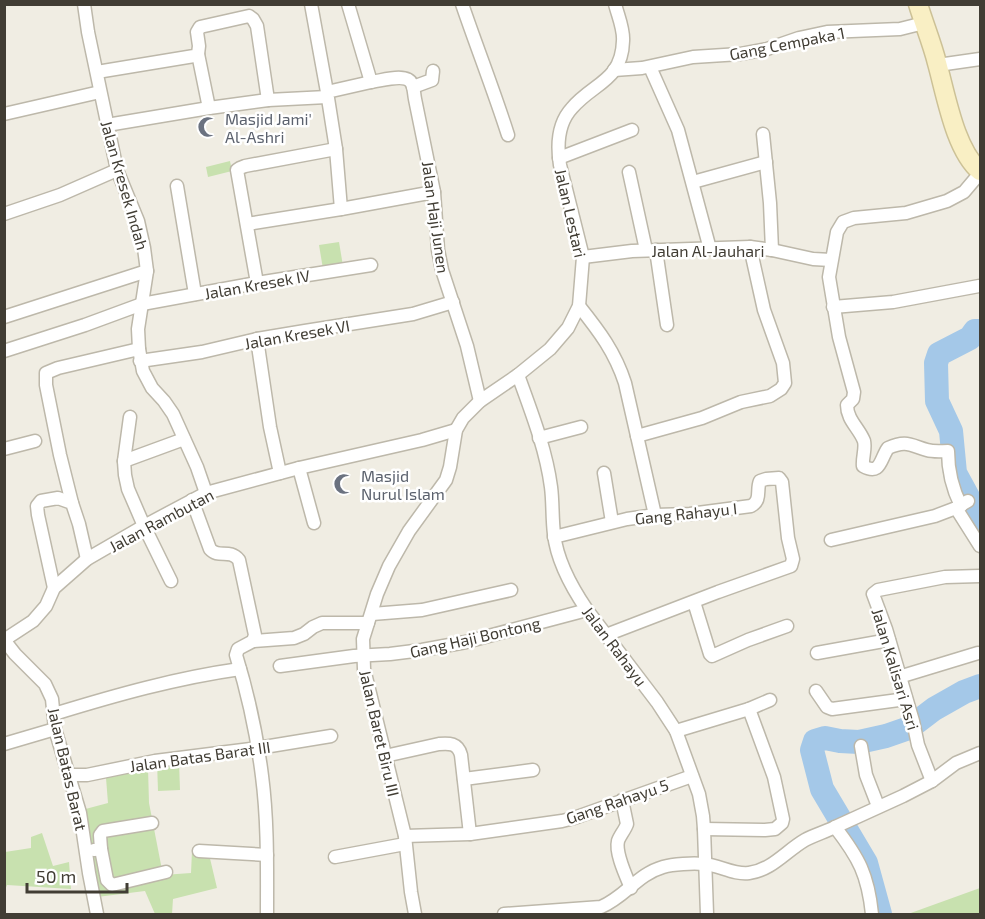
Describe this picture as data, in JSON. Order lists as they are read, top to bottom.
{
  "streets": {
    "street": [
      "Gang Cempaka 1",
      "Jalan Kresek Indah",
      "Jalan Lestari",
      "Jalan Haji Junen",
      "Jalan Al-Jauhari",
      "Jalan Kresek IV",
      "Jalan Kresek VI",
      "Gang Rahayu I",
      "Jalan Rambutan",
      "Gang Haji Bontong",
      "Jalan Rahayu",
      "Jalan Kalisari Asri",
      "Jalan Baret Biru III",
      "Jalan Batas Barat III",
      "Jalan Batas Barat",
      "Gang Rahayu 5"
    ]
  },
  "crossings": [
    ["Gang Cempaka 1", "Jalan Lestari"],
    ["Jalan Kresek Indah", "Jalan Kresek IV"],
    ["Jalan Kresek Indah", "Jalan Kresek VI"],
    ["Jalan Kresek Indah", "Jalan Rambutan"],
    ["Jalan Lestari", "Jalan Haji Junen"],
    ["Jalan Lestari", "Jalan Al-Jauhari"],
    ["Jalan Lestari", "Jalan Rambutan"],
    ["Jalan Lestari", "Jalan Rahayu"],
    ["Jalan Lestari", "Jalan Baret Biru III"],
    ["Jalan Haji Junen", "Jalan Kresek VI"],
    ["Gang Rahayu I", "Jalan Rahayu"],
    ["Jalan Rambutan", "Jalan Baret Biru III"],
    ["Jalan Rambutan", "Jalan Batas Barat"],
    ["Gang Haji Bontong", "Jalan Rahayu"],
    ["Gang Haji Bontong", "Jalan Baret Biru III"],
    ["Jalan Rahayu", "Gang Rahayu 5"],
    ["Jalan Baret Biru III", "Gang Rahayu 5"],
    ["Jalan Batas Barat III", "Jalan Batas Barat"]
  ],
  "places": {
    "mosque": ["Masjid Jami' Al-Ashri", "Masjid Nurul Islam"]
  },
  "scale_bar": "50 m"
}
